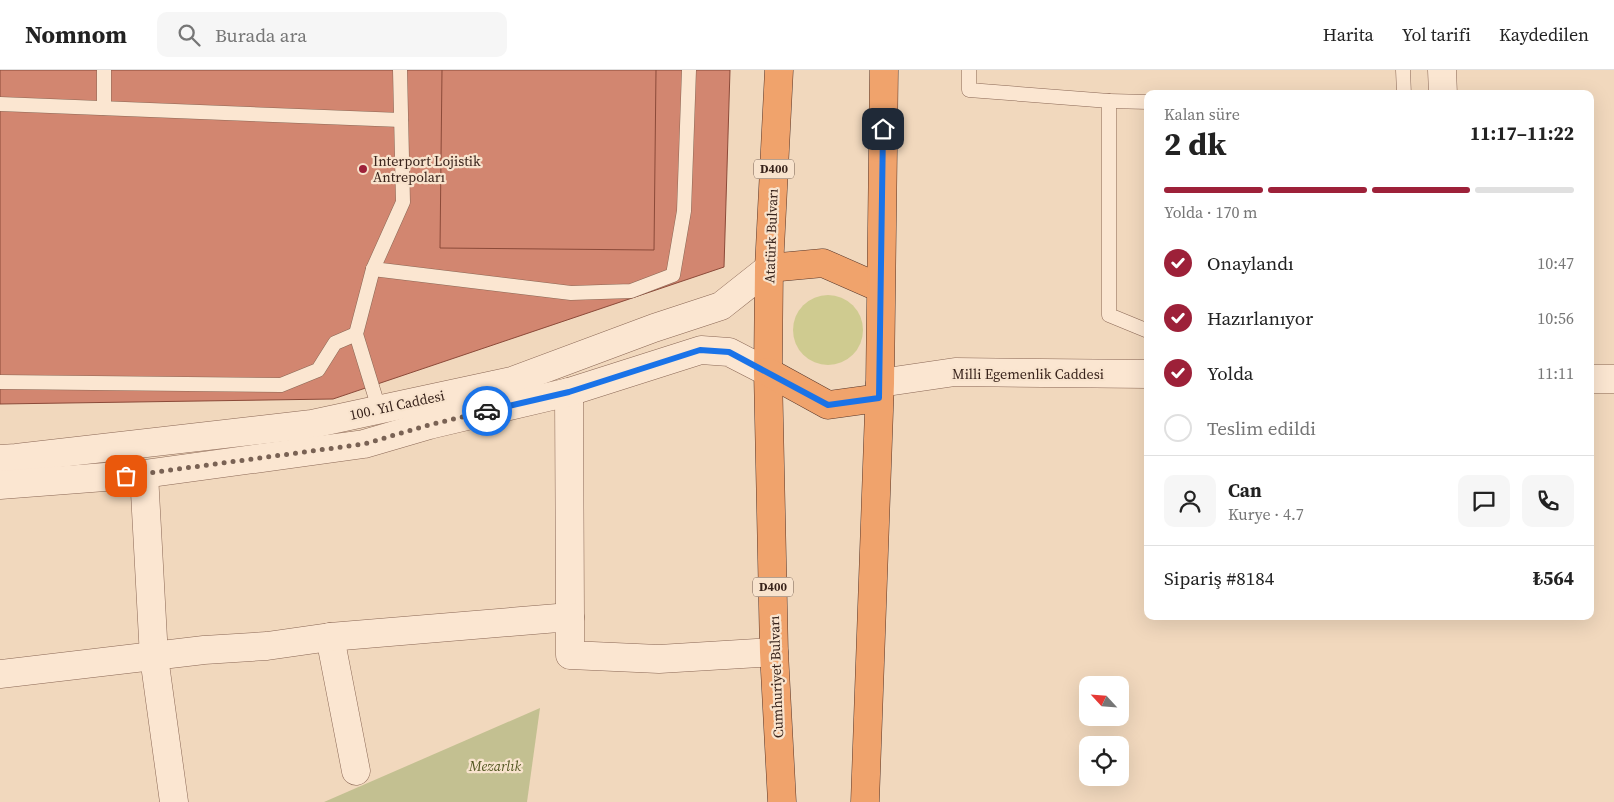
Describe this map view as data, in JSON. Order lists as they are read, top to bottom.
{
  "streets": {
    "highway": ["D400", "Atatürk Bulvarı", "Cumhuriyet Bulvarı"],
    "street": ["Milli Egemenlik Caddesi", "100. Yıl Caddesi"]
  },
  "crossings": [
    ["Atatürk Bulvarı", "Milli Egemenlik Caddesi"],
    ["Atatürk Bulvarı", "100. Yıl Caddesi"],
    ["Atatürk Bulvarı", "Cumhuriyet Bulvarı"],
    ["Milli Egemenlik Caddesi", "100. Yıl Caddesi"],
    ["Milli Egemenlik Caddesi", "Cumhuriyet Bulvarı"],
    ["100. Yıl Caddesi", "Cumhuriyet Bulvarı"]
  ],
  "parks": ["Mezarlık"],
  "places": ["Interport Lojistik Antrepoları"],
  "north": "top left",
  "page": {
    "header": "Nomnom",
    "search": "Burada ara",
    "nav": ["Harita", "Yol tarifi", "Kaydedilen"],
    "heading": ["2 dk", "Kalan süre", "11:17–11:22"],
    "panel": [
      "Can",
      "Kurye · 4.7",
      "Sipariş #8184",
      "₺564"
    ],
    "bar": "Yolda · 170 m",
    "list": [
      ["Onaylandı", "10:47"],
      ["Hazırlanıyor", "10:56"],
      ["Yolda", "11:11"],
      "Teslim edildi"
    ]
  }
}
